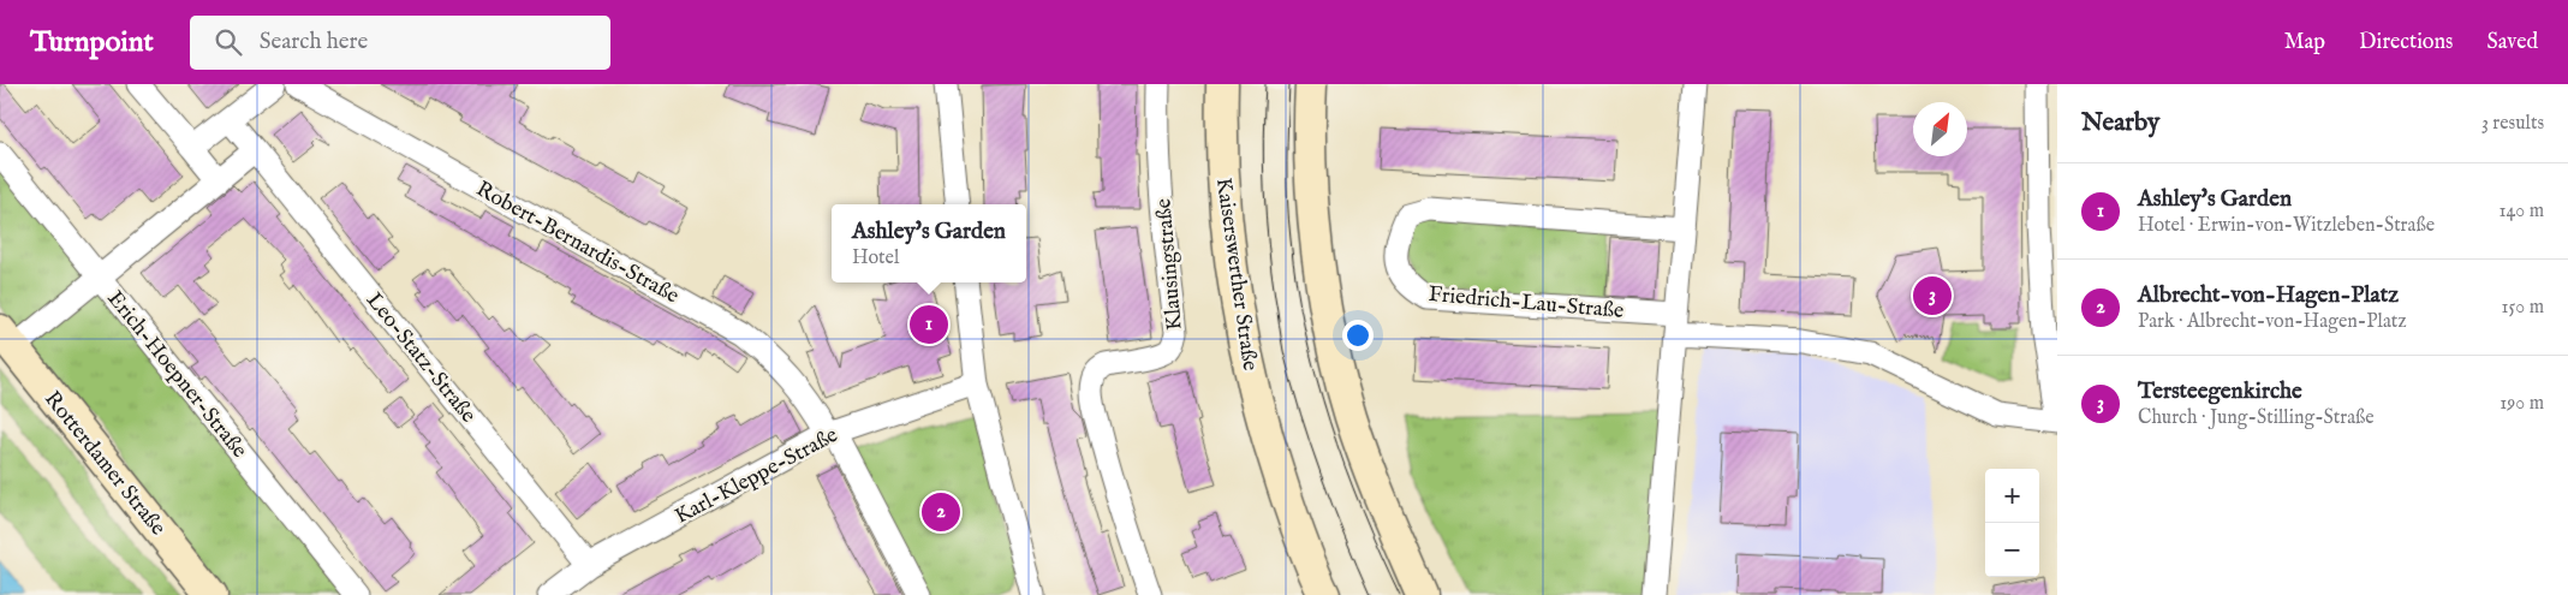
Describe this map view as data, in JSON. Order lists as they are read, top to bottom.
{
  "streets": {
    "street": [
      "Robert-Bernardis-Straße",
      "Klausingstraße",
      "Kaiserswerther Straße",
      "Friedrich-Lau-Straße",
      "Leo-Statz-Straße",
      "Erich-Hoepner-Straße",
      "Rotterdamer Straße",
      "Karl-Kleppe-Straße"
    ]
  },
  "crossings": [
    ["Robert-Bernardis-Straße", "Karl-Kleppe-Straße"],
    ["Leo-Statz-Straße", "Karl-Kleppe-Straße"]
  ],
  "north": "top right",
  "page": {
    "header": "Turnpoint",
    "search": "Search here",
    "nav": ["Map", "Directions", "Saved"],
    "heading": ["Nearby", "3 results"],
    "list": [
      {
        "mark": "1",
        "name": "Ashley's Garden",
        "note": "Hotel · Erwin-von-Witzleben-Straße",
        "value": "140 m"
      },
      {
        "mark": "2",
        "name": "Albrecht-von-Hagen-Platz",
        "note": "Park · Albrecht-von-Hagen-Platz",
        "value": "150 m"
      },
      {
        "mark": "3",
        "name": "Tersteegenkirche",
        "note": "Church · Jung-Stilling-Straße",
        "value": "190 m"
      }
    ],
    "popup": ["Ashley's Garden", "Hotel"],
    "pins": ["3", "1", "2"],
    "map_buttons": ["+", "−"]
  }
}
